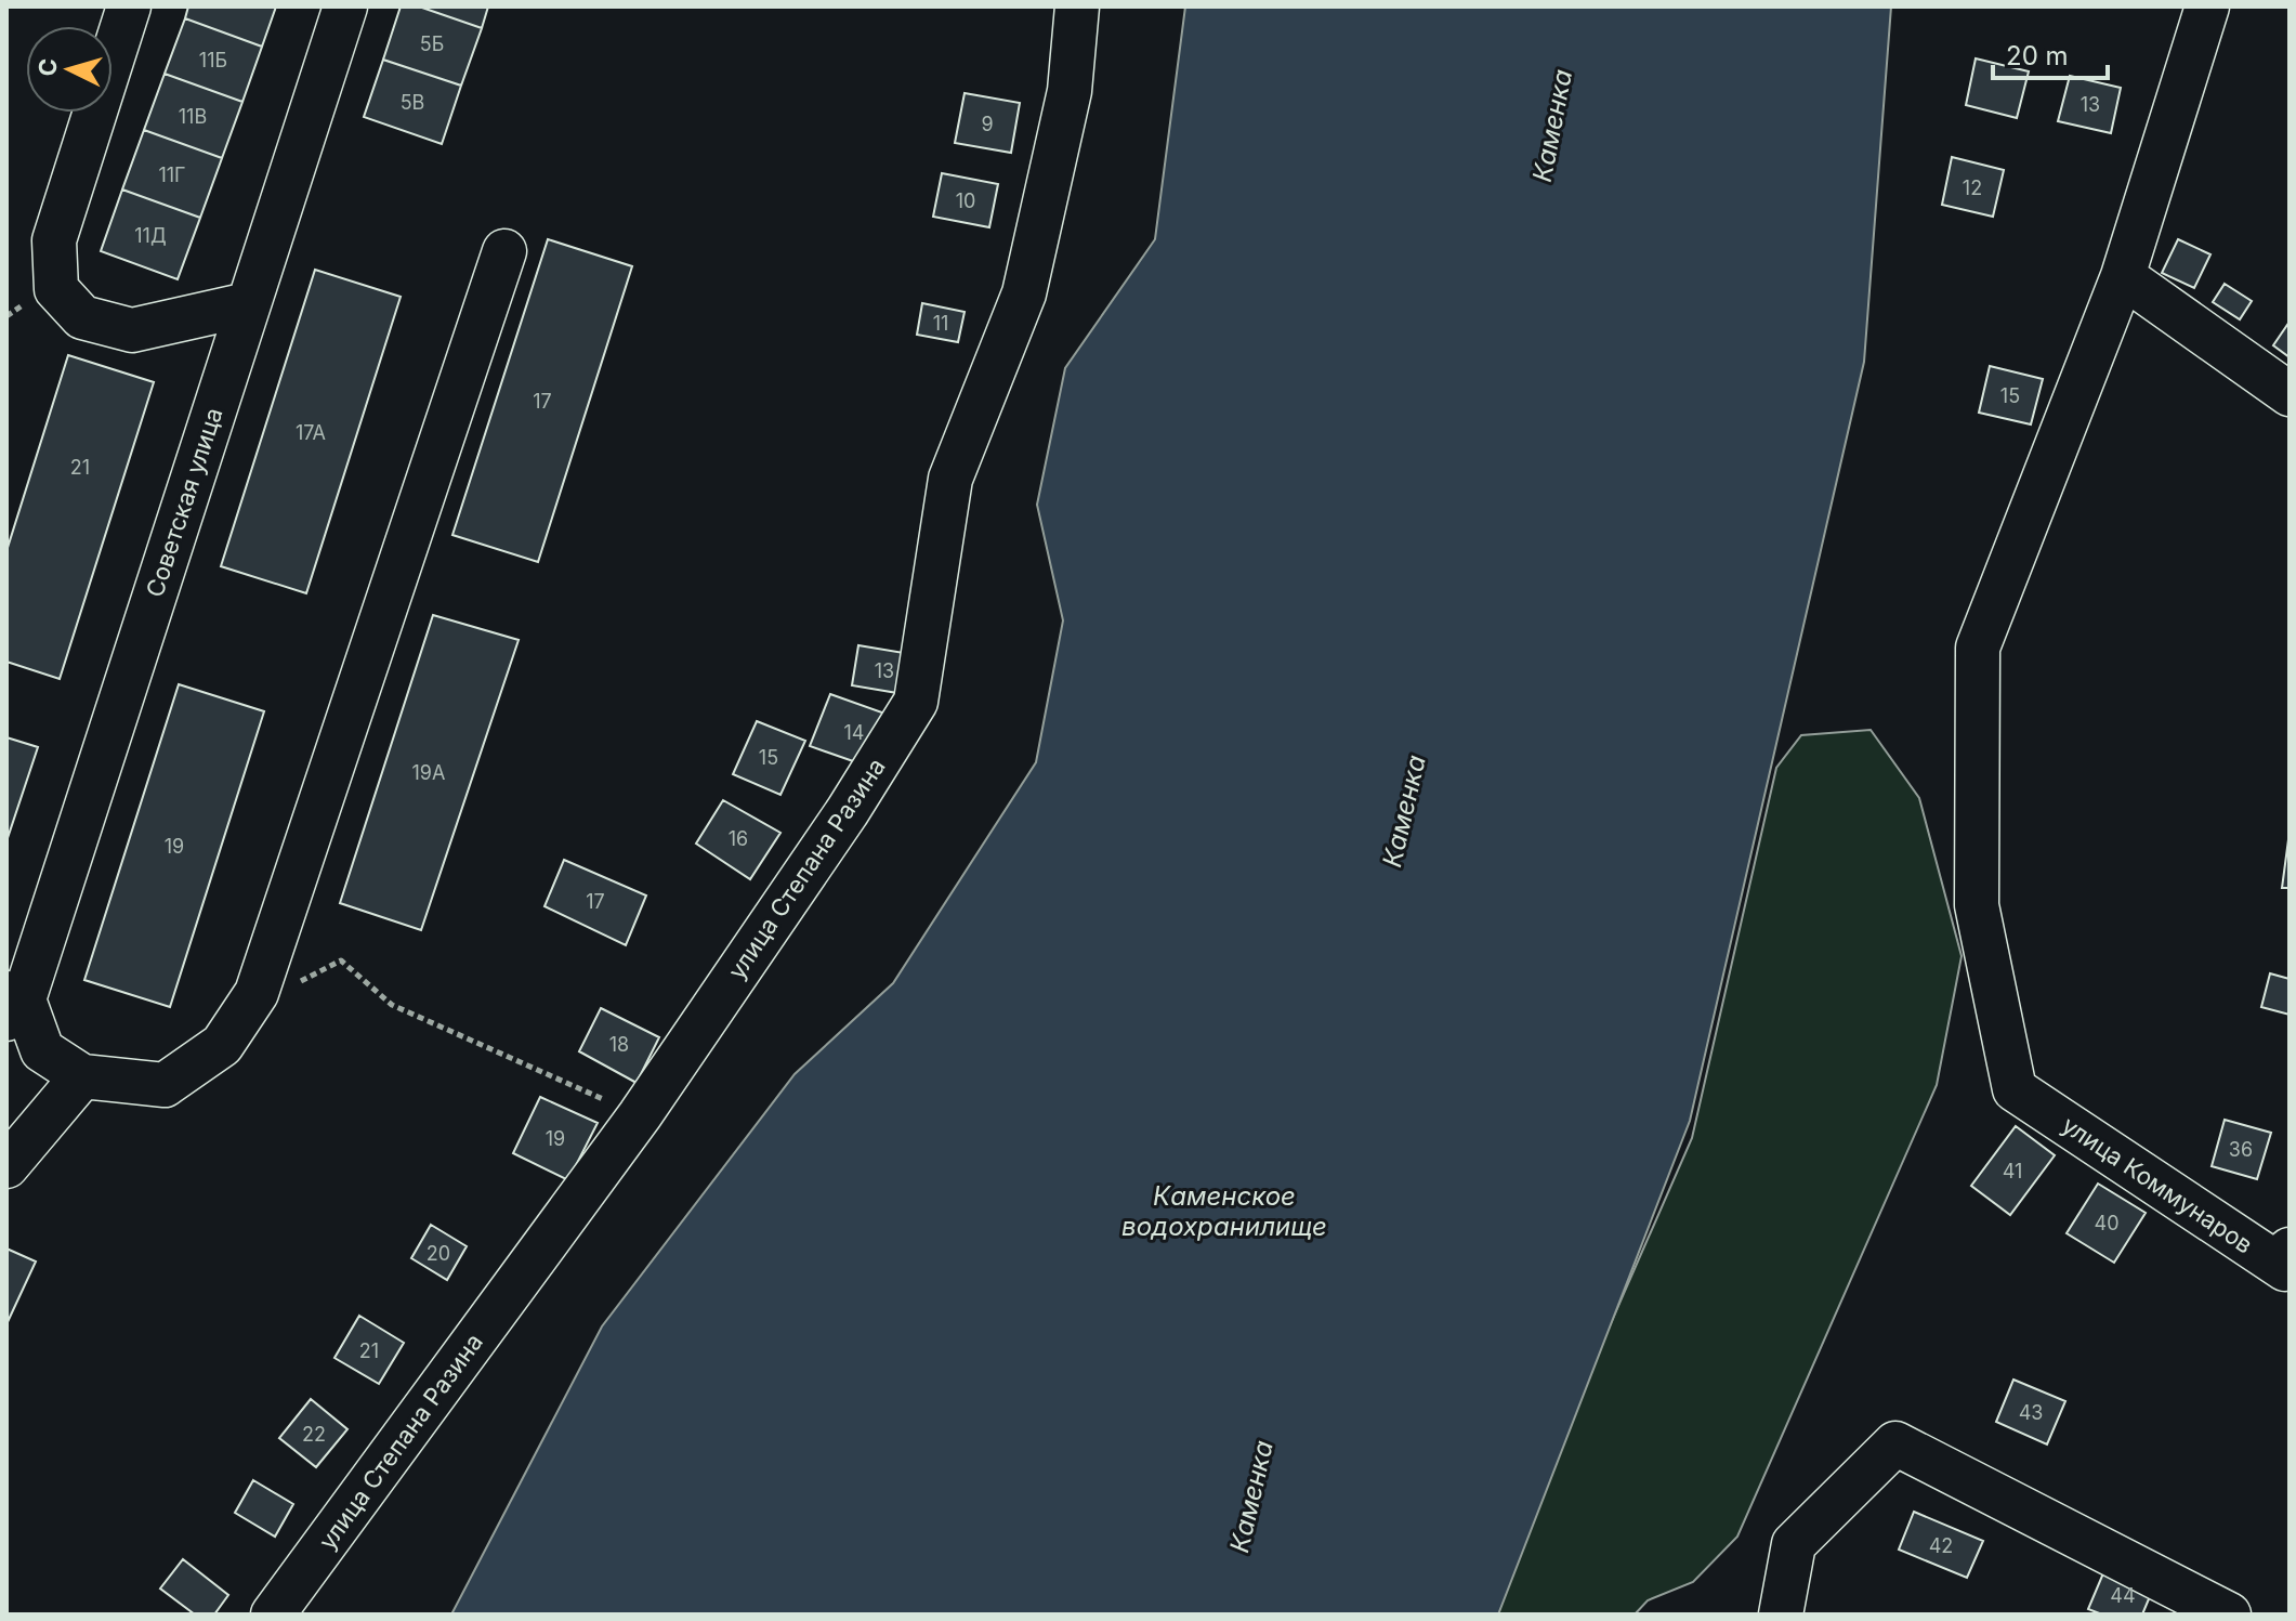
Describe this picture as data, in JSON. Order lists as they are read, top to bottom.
{
  "streets": {
    "street": ["Советская улица", "улица Степана Разина", "улица Коммунаров"]
  },
  "water": ["Каменка", "Каменское водохранилище"],
  "house_numbers": [
    "5Б",
    "11Б",
    "5В",
    "13",
    "11В",
    "9",
    "11Г",
    "12",
    "10",
    "11Д",
    "11",
    "15",
    "17",
    "17А",
    "21",
    "13",
    "14",
    "15",
    "19А",
    "16",
    "19",
    "17",
    "18",
    "19",
    "36",
    "41",
    "40",
    "20",
    "21",
    "43",
    "22",
    "42",
    "44"
  ],
  "scale_bar": "20 m",
  "north": "left"
}
